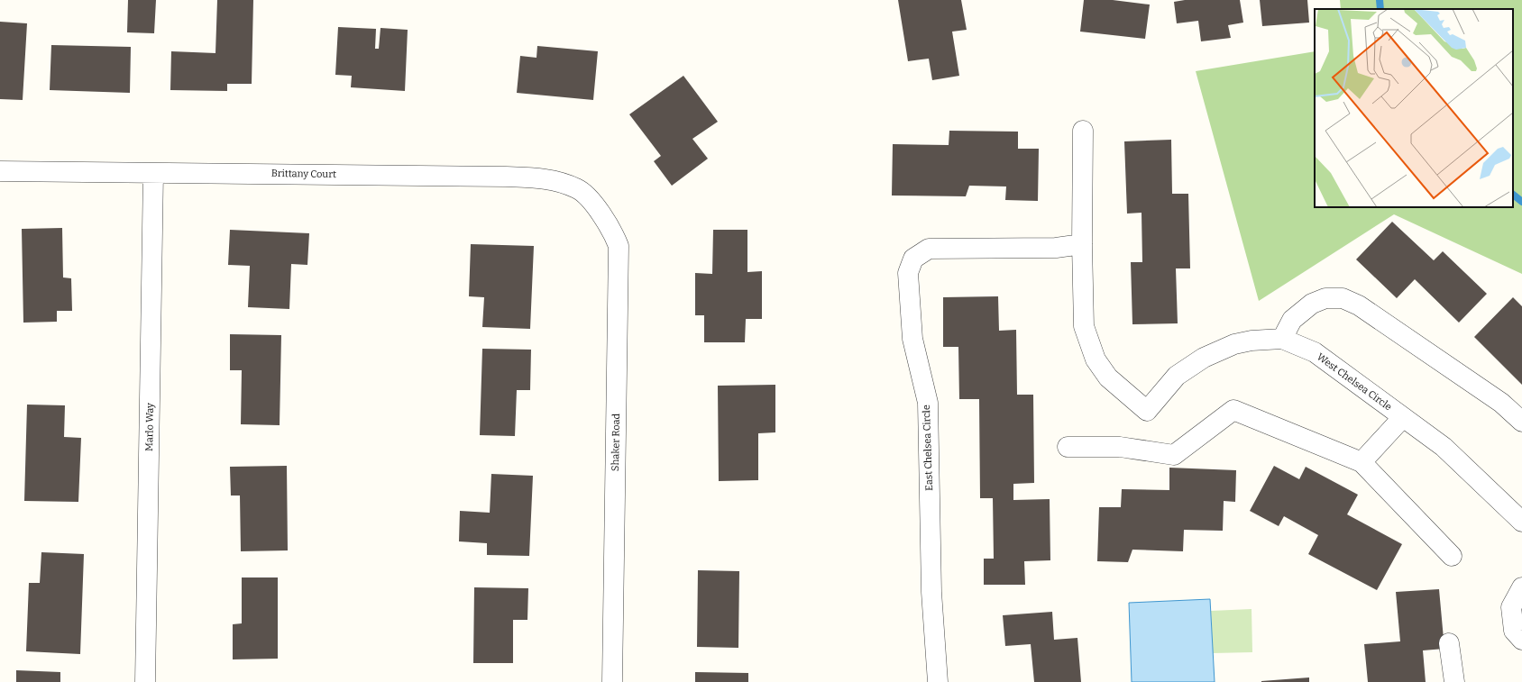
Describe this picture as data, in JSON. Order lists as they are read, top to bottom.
{
  "streets": {
    "street": [
      "Brittany Court",
      "West Chelsea Circle",
      "Marlo Way",
      "Shaker Road",
      "East Chelsea Circle"
    ]
  },
  "crossings": [
    ["Brittany Court", "Marlo Way"],
    ["Brittany Court", "Shaker Road"],
    ["West Chelsea Circle", "East Chelsea Circle"]
  ]
}
